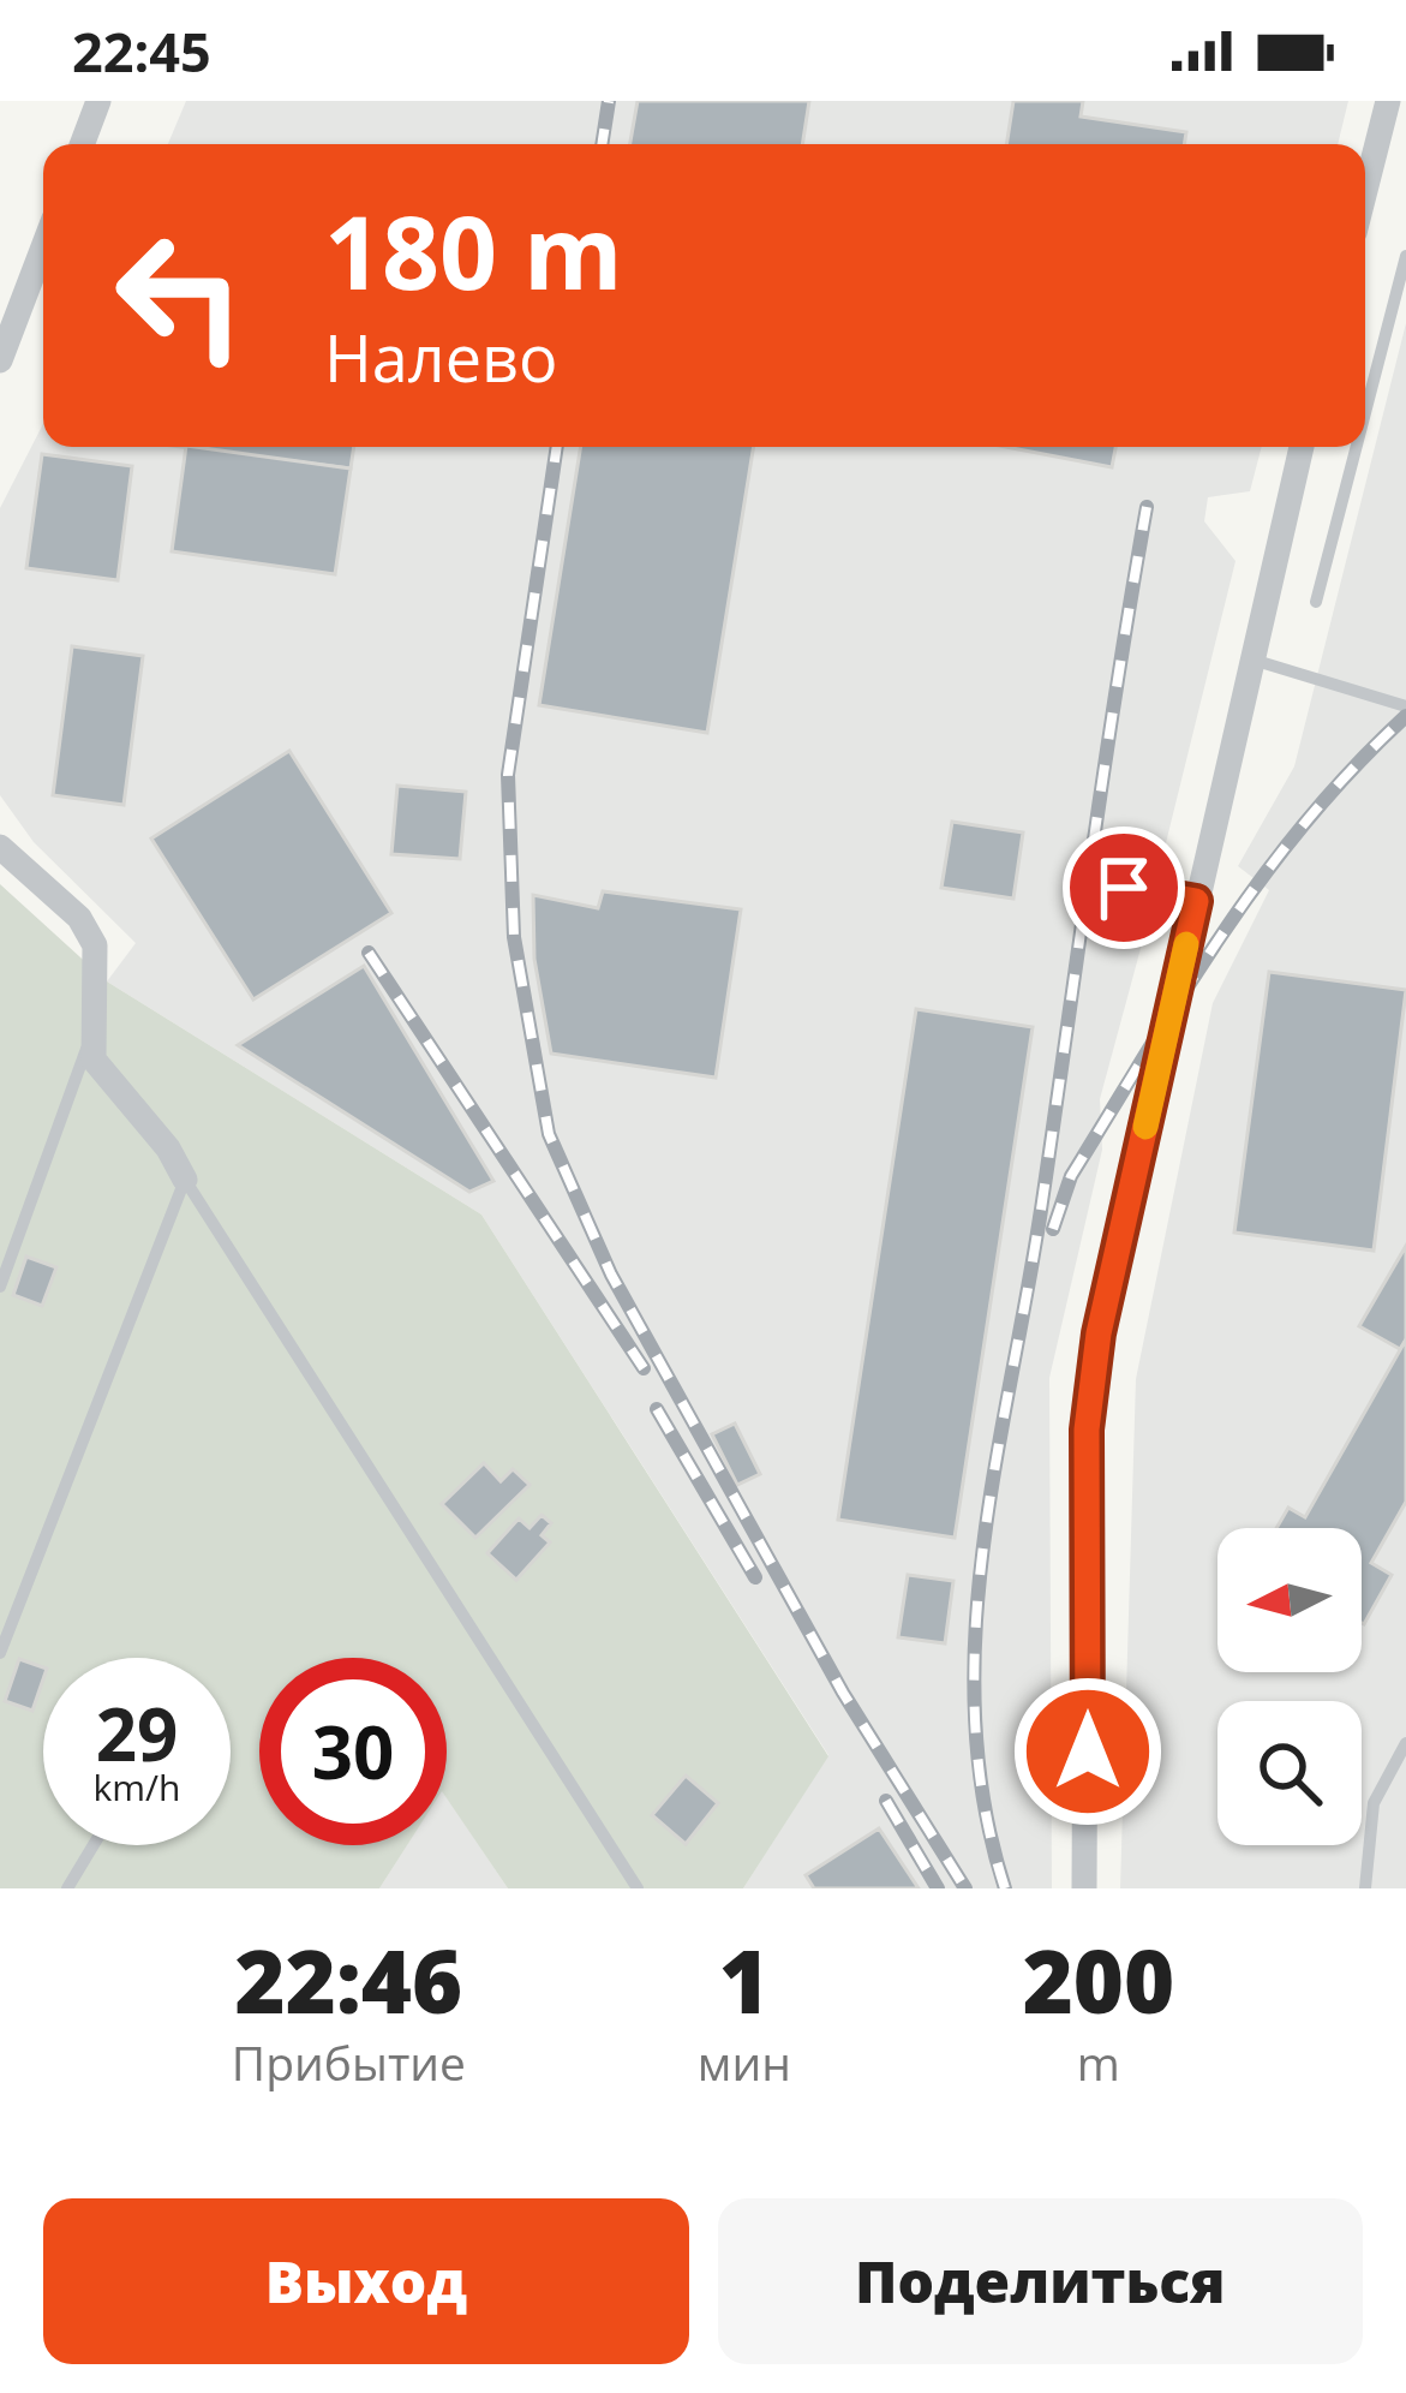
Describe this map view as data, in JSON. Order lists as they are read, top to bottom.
{
  "north": "left",
  "page": {
    "status": "22:45",
    "turn": ["180 m", "Налево"],
    "speed": "29 km/h",
    "limit": "30",
    "eta": [
      "22:46",
      "Прибытие",
      "1",
      "мин",
      "200",
      "m"
    ],
    "buttons": ["Выход", "Поделиться"]
  }
}
